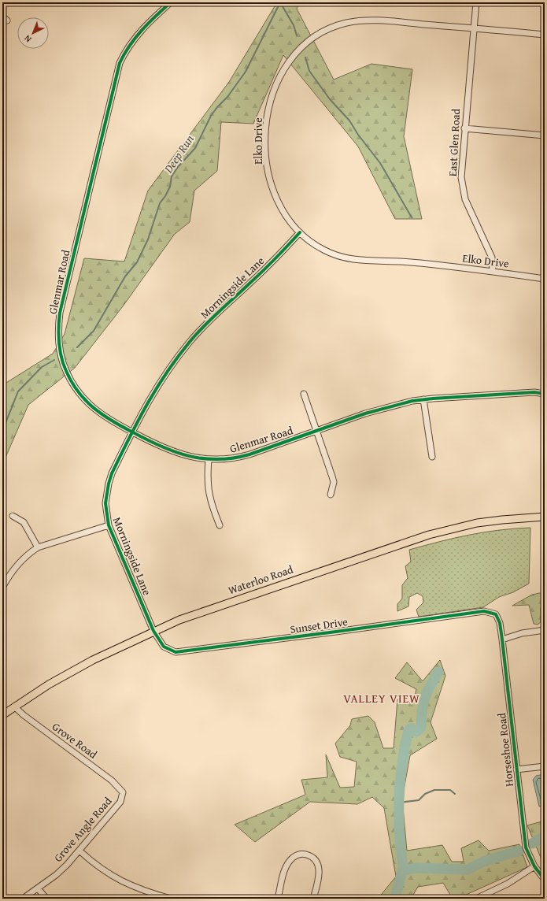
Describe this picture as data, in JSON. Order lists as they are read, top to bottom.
{
  "streets": {
    "main road": ["Waterloo Road"],
    "street": [
      "Elko Drive",
      "East Glen Road",
      "Glenmar Road",
      "Morningside Lane",
      "Sunset Drive",
      "Grove Road",
      "Horseshoe Road",
      "Grove Angle Road"
    ]
  },
  "crossings": [
    ["Elko Drive", "East Glen Road"],
    ["Elko Drive", "Morningside Lane"],
    ["Glenmar Road", "Morningside Lane"],
    ["Morningside Lane", "Waterloo Road"],
    ["Morningside Lane", "Sunset Drive"],
    ["Waterloo Road", "Sunset Drive"],
    ["Waterloo Road", "Grove Road"],
    ["Sunset Drive", "Horseshoe Road"],
    ["Grove Road", "Grove Angle Road"]
  ],
  "districts": ["VALLEY VIEW"],
  "water": ["Deep Run"],
  "north": "bottom left"
}
